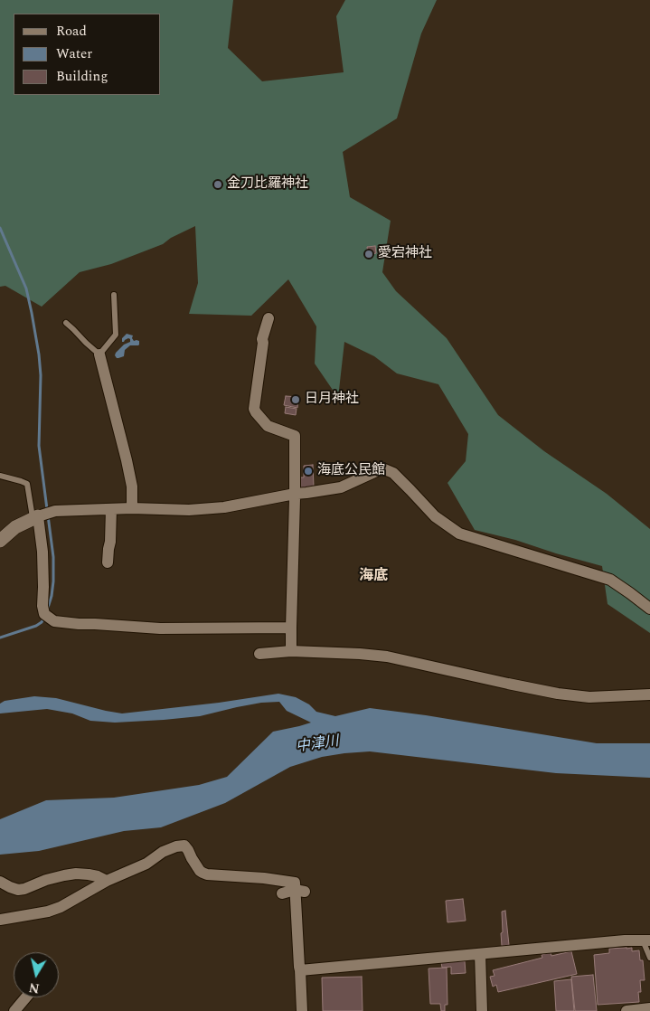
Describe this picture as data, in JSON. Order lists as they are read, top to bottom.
{
  "districts": ["海底"],
  "water": ["中津川"],
  "places": [
    "金刀比羅神社",
    "愛宕神社",
    "日月神社",
    "海底公民館"
  ],
  "legend": ["Road", "Water", "Building"],
  "north": "bottom"
}
